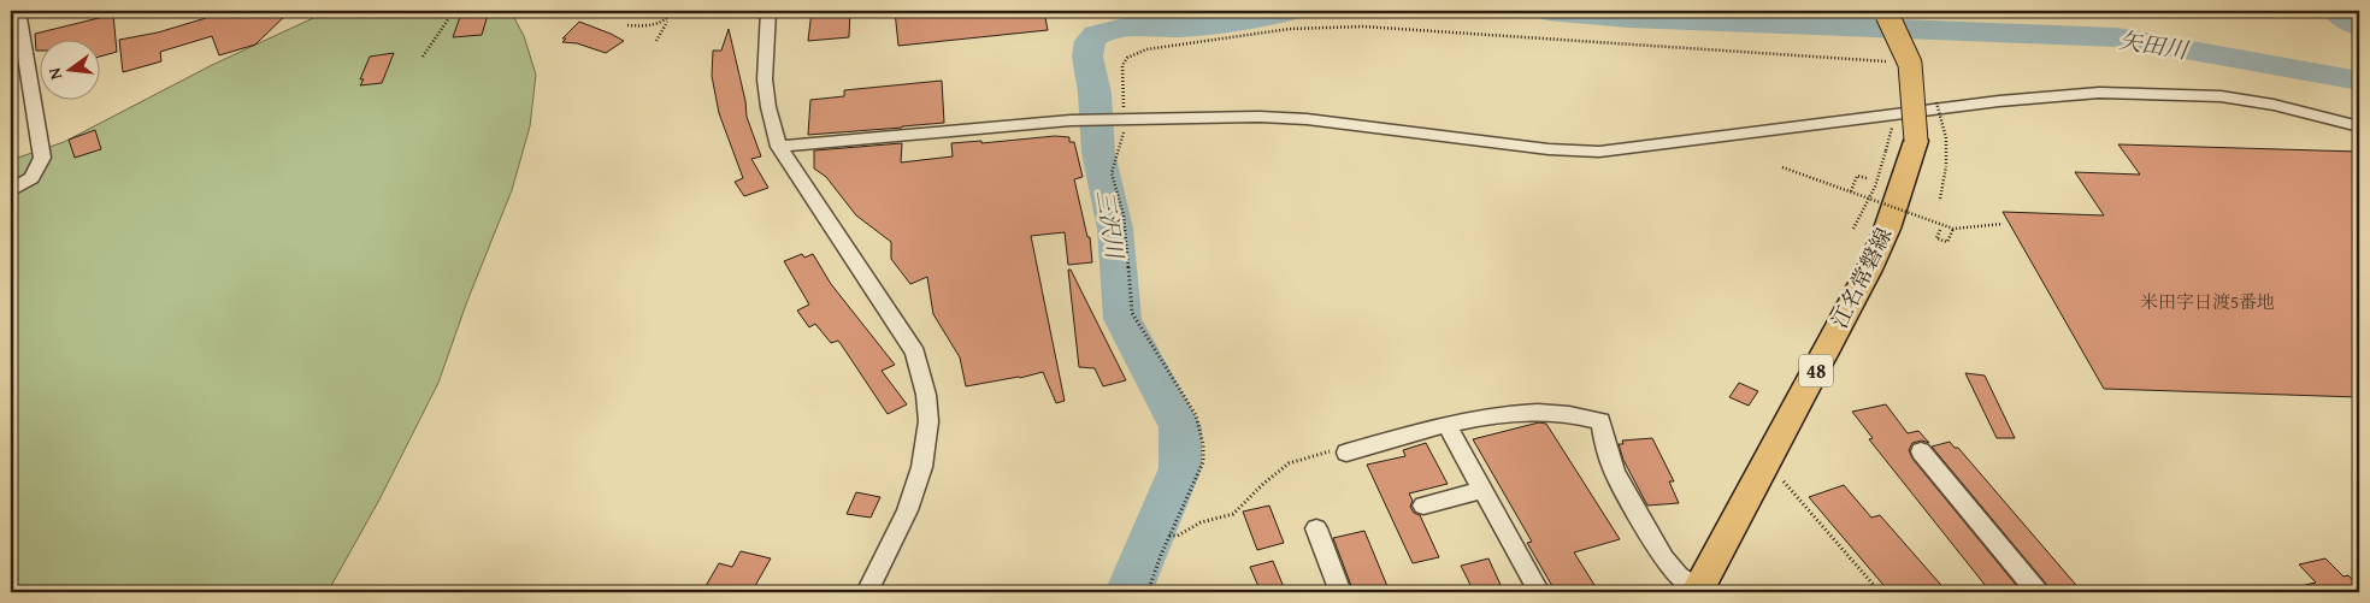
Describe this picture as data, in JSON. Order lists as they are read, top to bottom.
{
  "streets": {
    "main road": ["江名常磐線", "48"]
  },
  "water": ["矢田川", "三沢川"],
  "house_numbers": ["米田字日渡5番地"],
  "north": "left"
}
